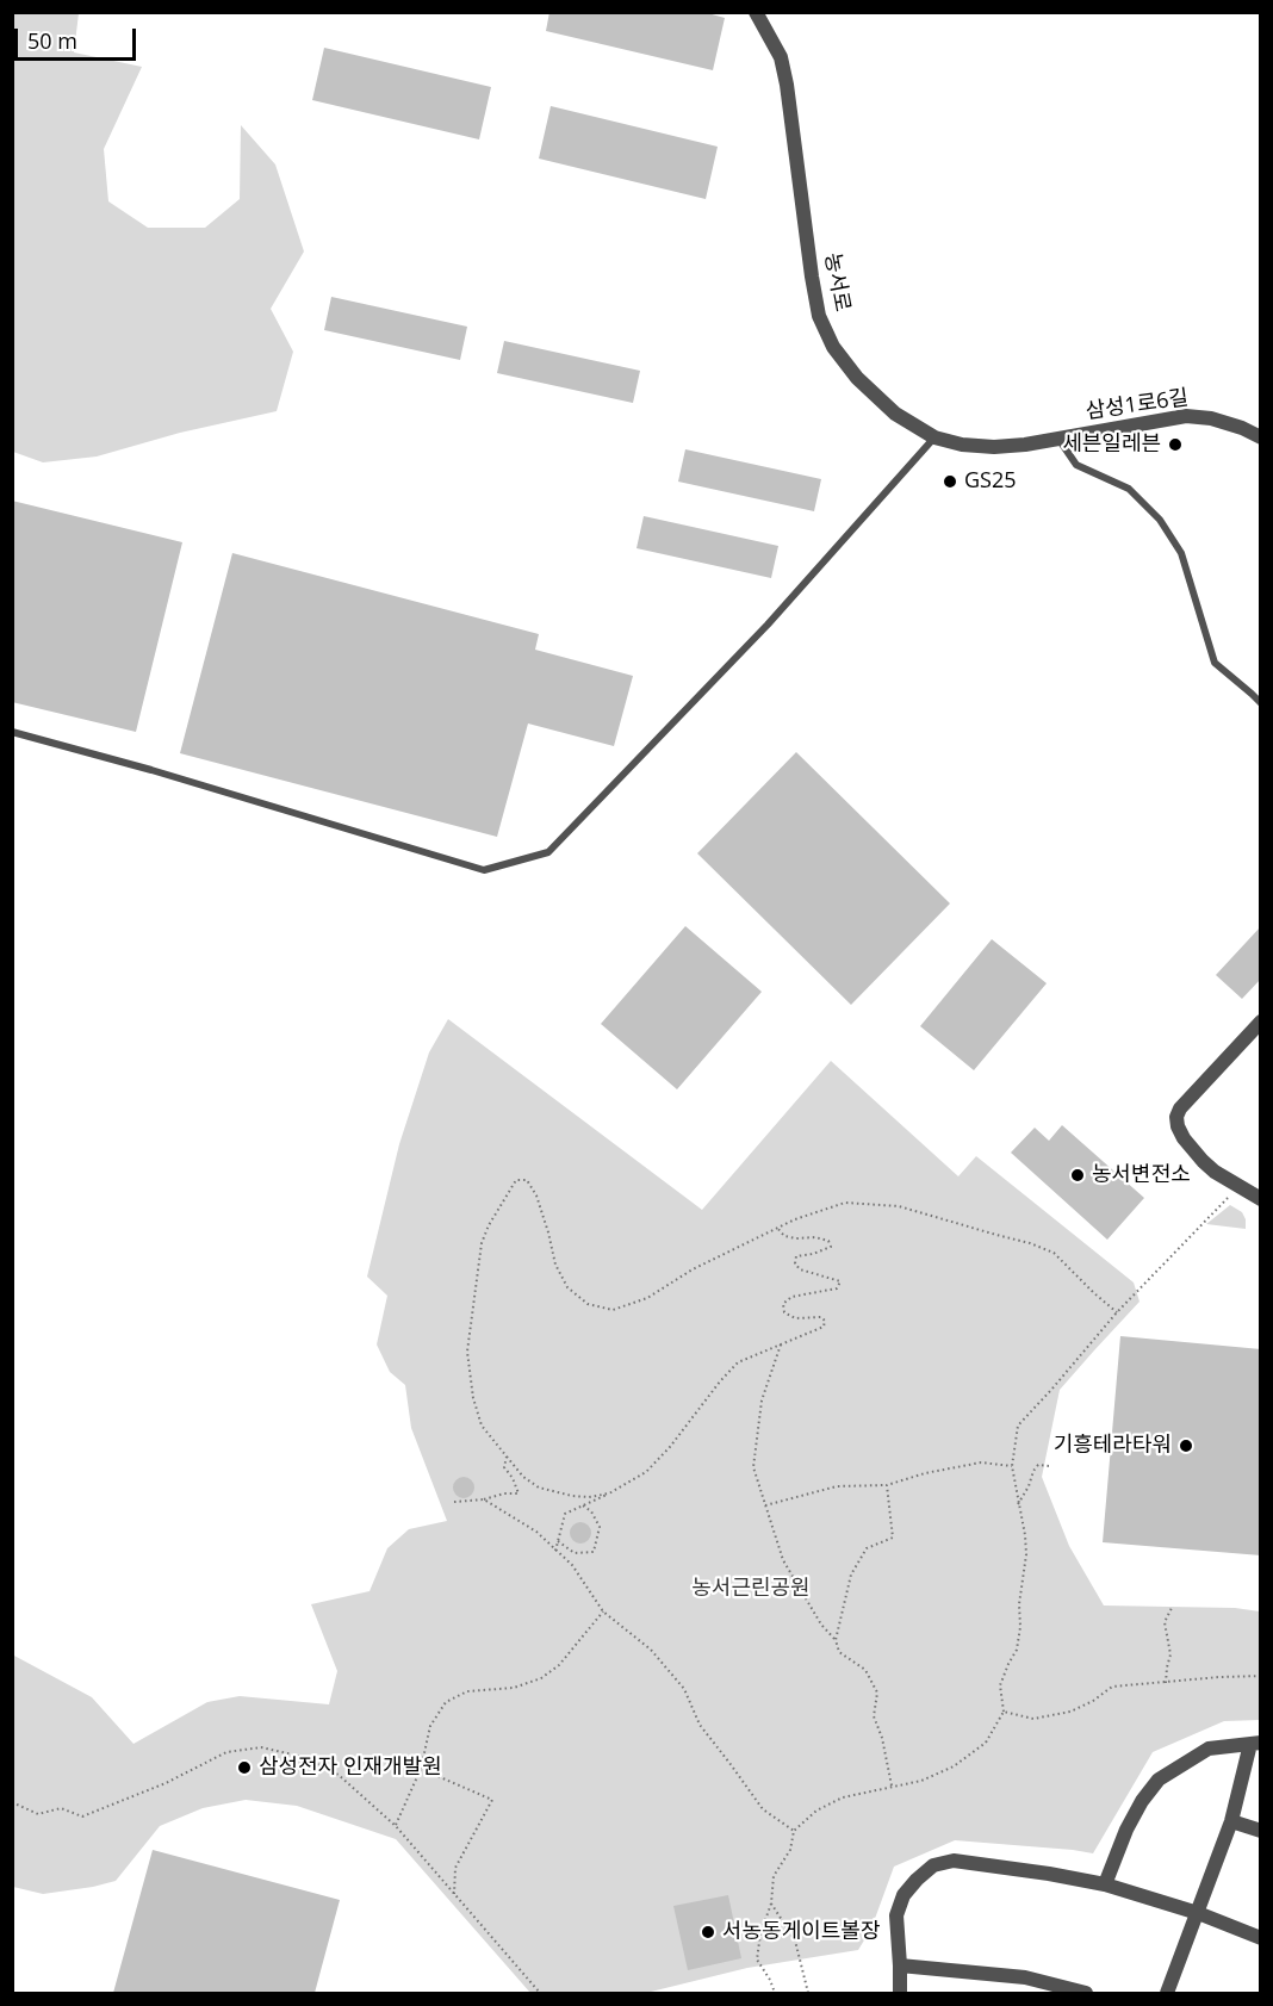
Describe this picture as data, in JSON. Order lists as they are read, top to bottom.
{
  "streets": {
    "street": ["농서로", "삼성1로6길"]
  },
  "crossings": [
    ["농서로", "삼성1로6길"]
  ],
  "parks": ["농서근린공원"],
  "places": [
    "세븐일레븐",
    "GS25",
    "농서변전소",
    "기흥테라타워",
    "삼성전자 인재개발원",
    "서농동게이트볼장"
  ],
  "scale_bar": "50 m"
}
